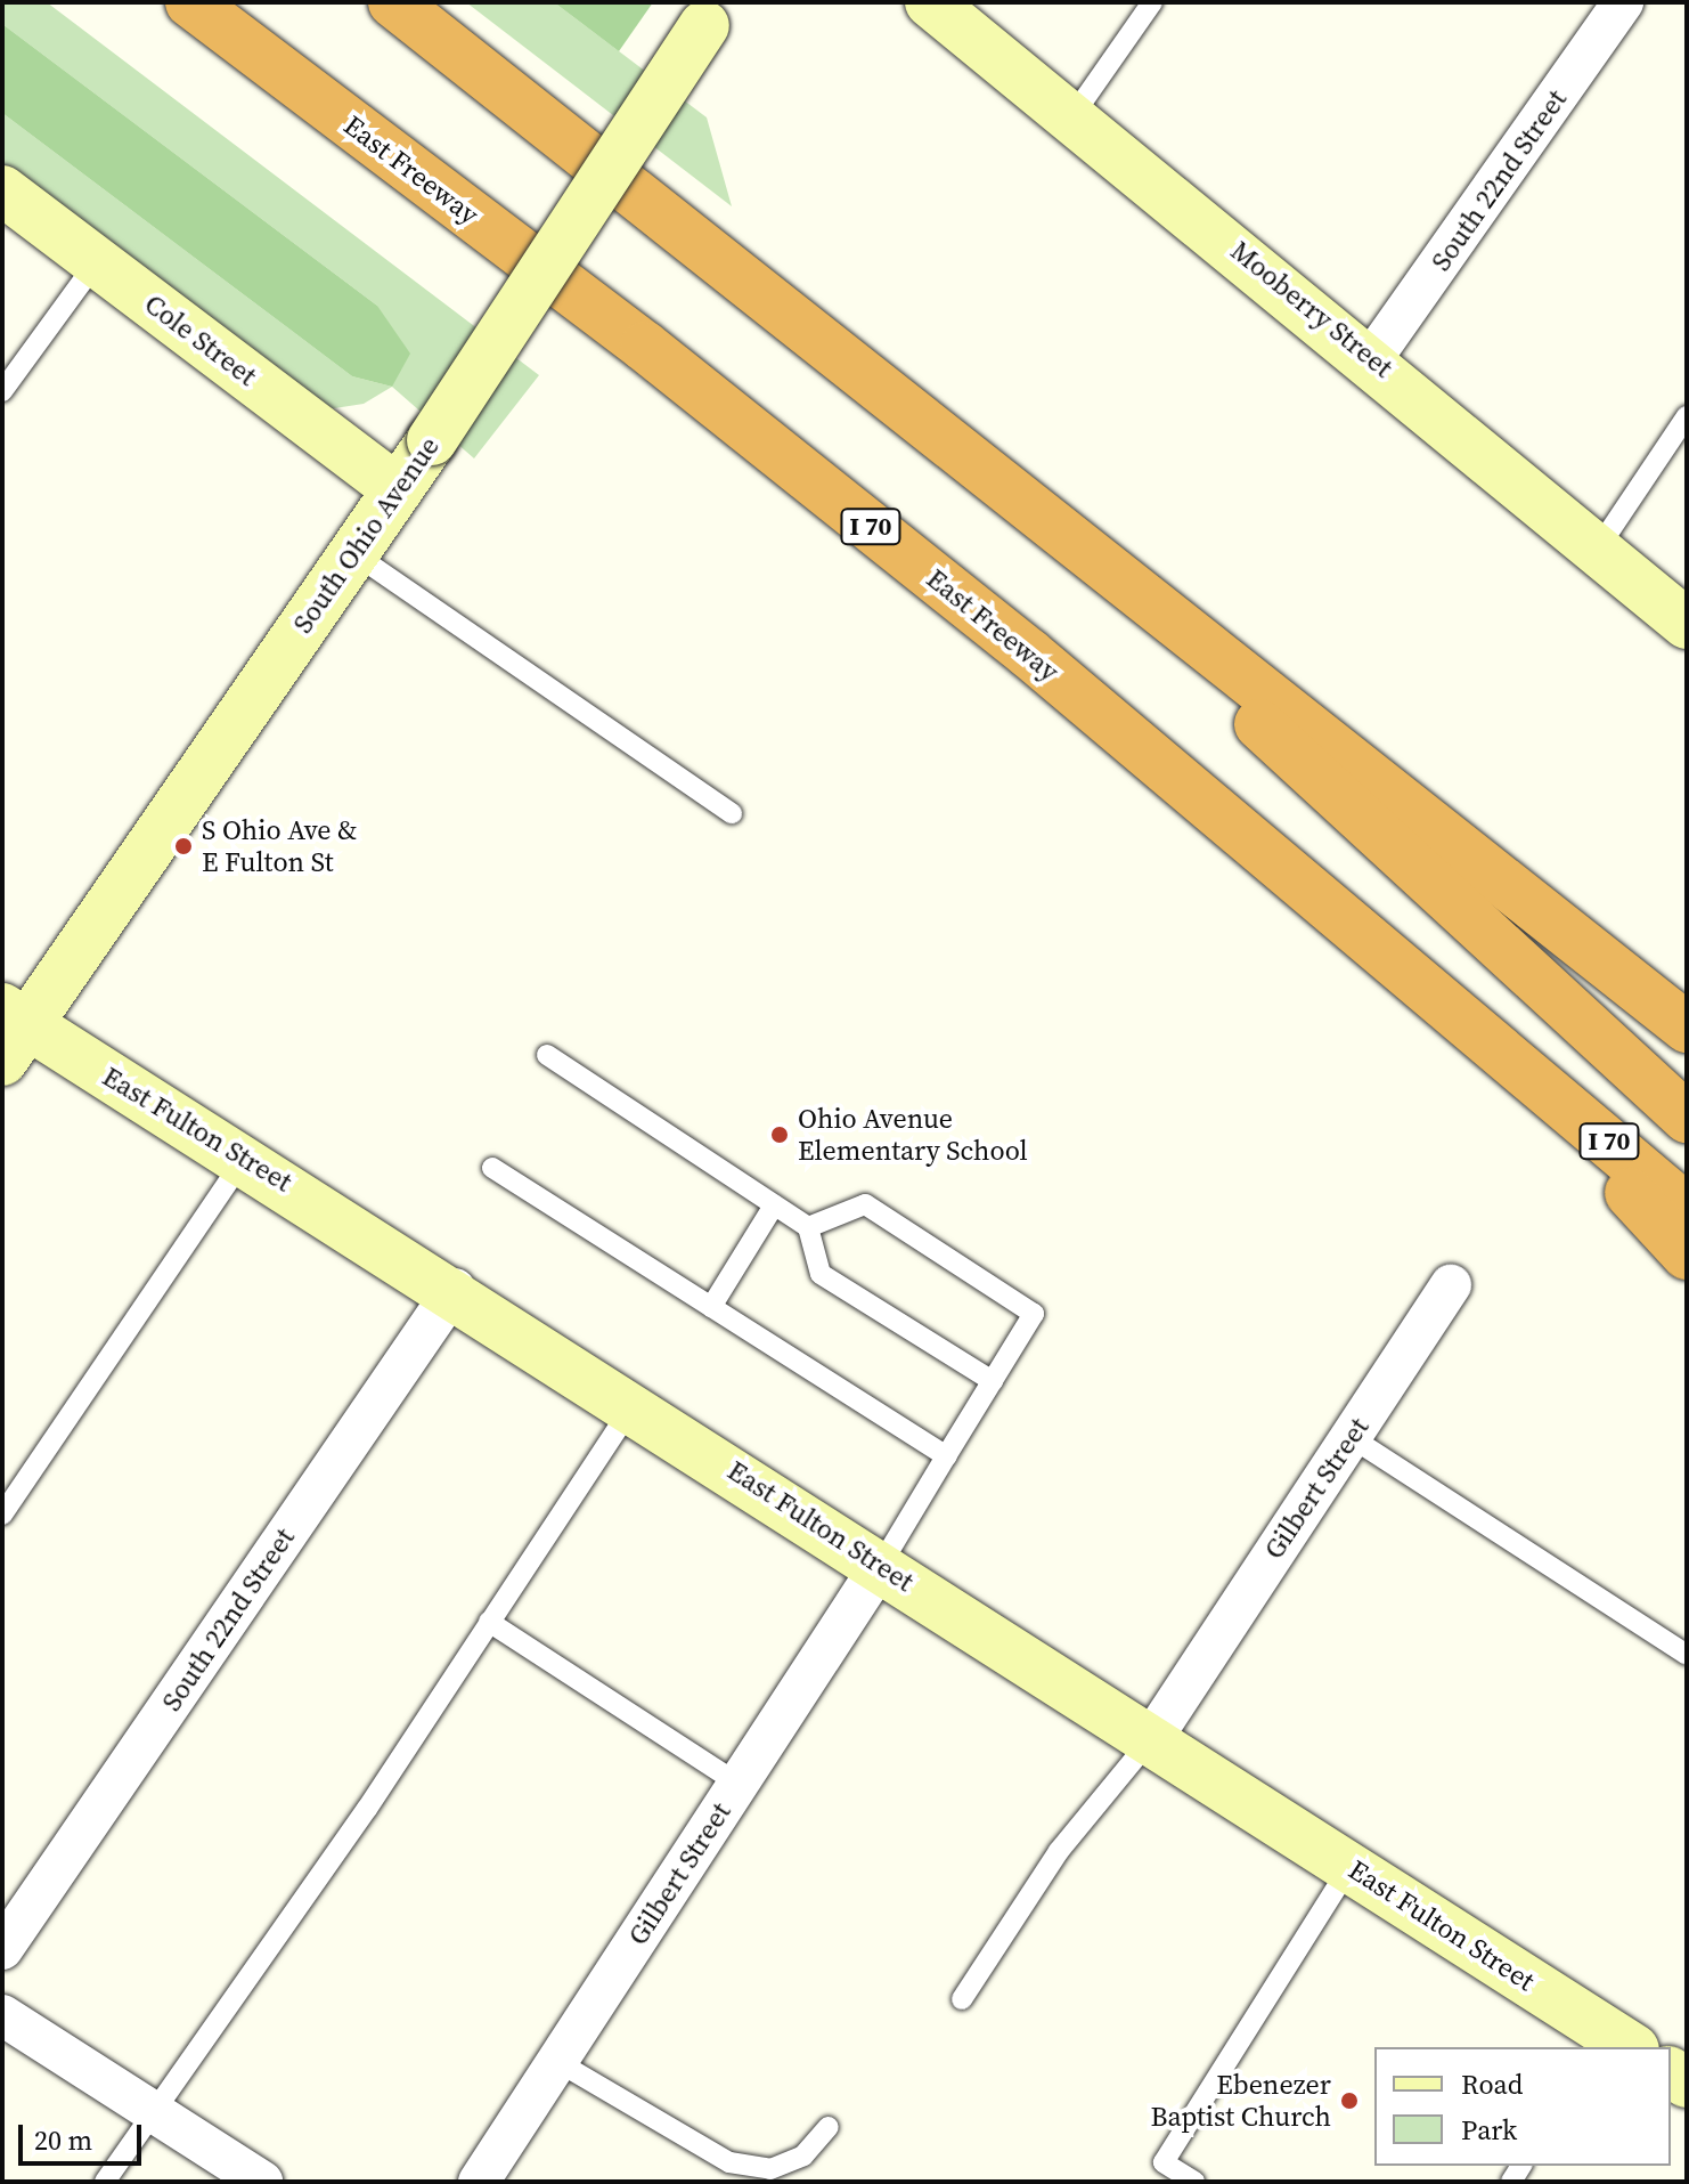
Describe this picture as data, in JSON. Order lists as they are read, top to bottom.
{
  "streets": {
    "highway": ["East Freeway", "I 70"],
    "street": [
      "South 22nd Street",
      "Mooberry Street",
      "Cole Street",
      "South Ohio Avenue",
      "East Fulton Street",
      "Gilbert Street"
    ]
  },
  "crossings": [
    ["South 22nd Street", "Mooberry Street"],
    ["South 22nd Street", "East Fulton Street"],
    ["Cole Street", "South Ohio Avenue"],
    ["South Ohio Avenue", "East Fulton Street"],
    ["East Fulton Street", "Gilbert Street"]
  ],
  "places": ["S Ohio Ave & E Fulton St", "Ohio Avenue Elementary School", "Ebenezer Baptist Church"],
  "legend": ["Road", "Park"],
  "scale_bar": "20 m"
}
